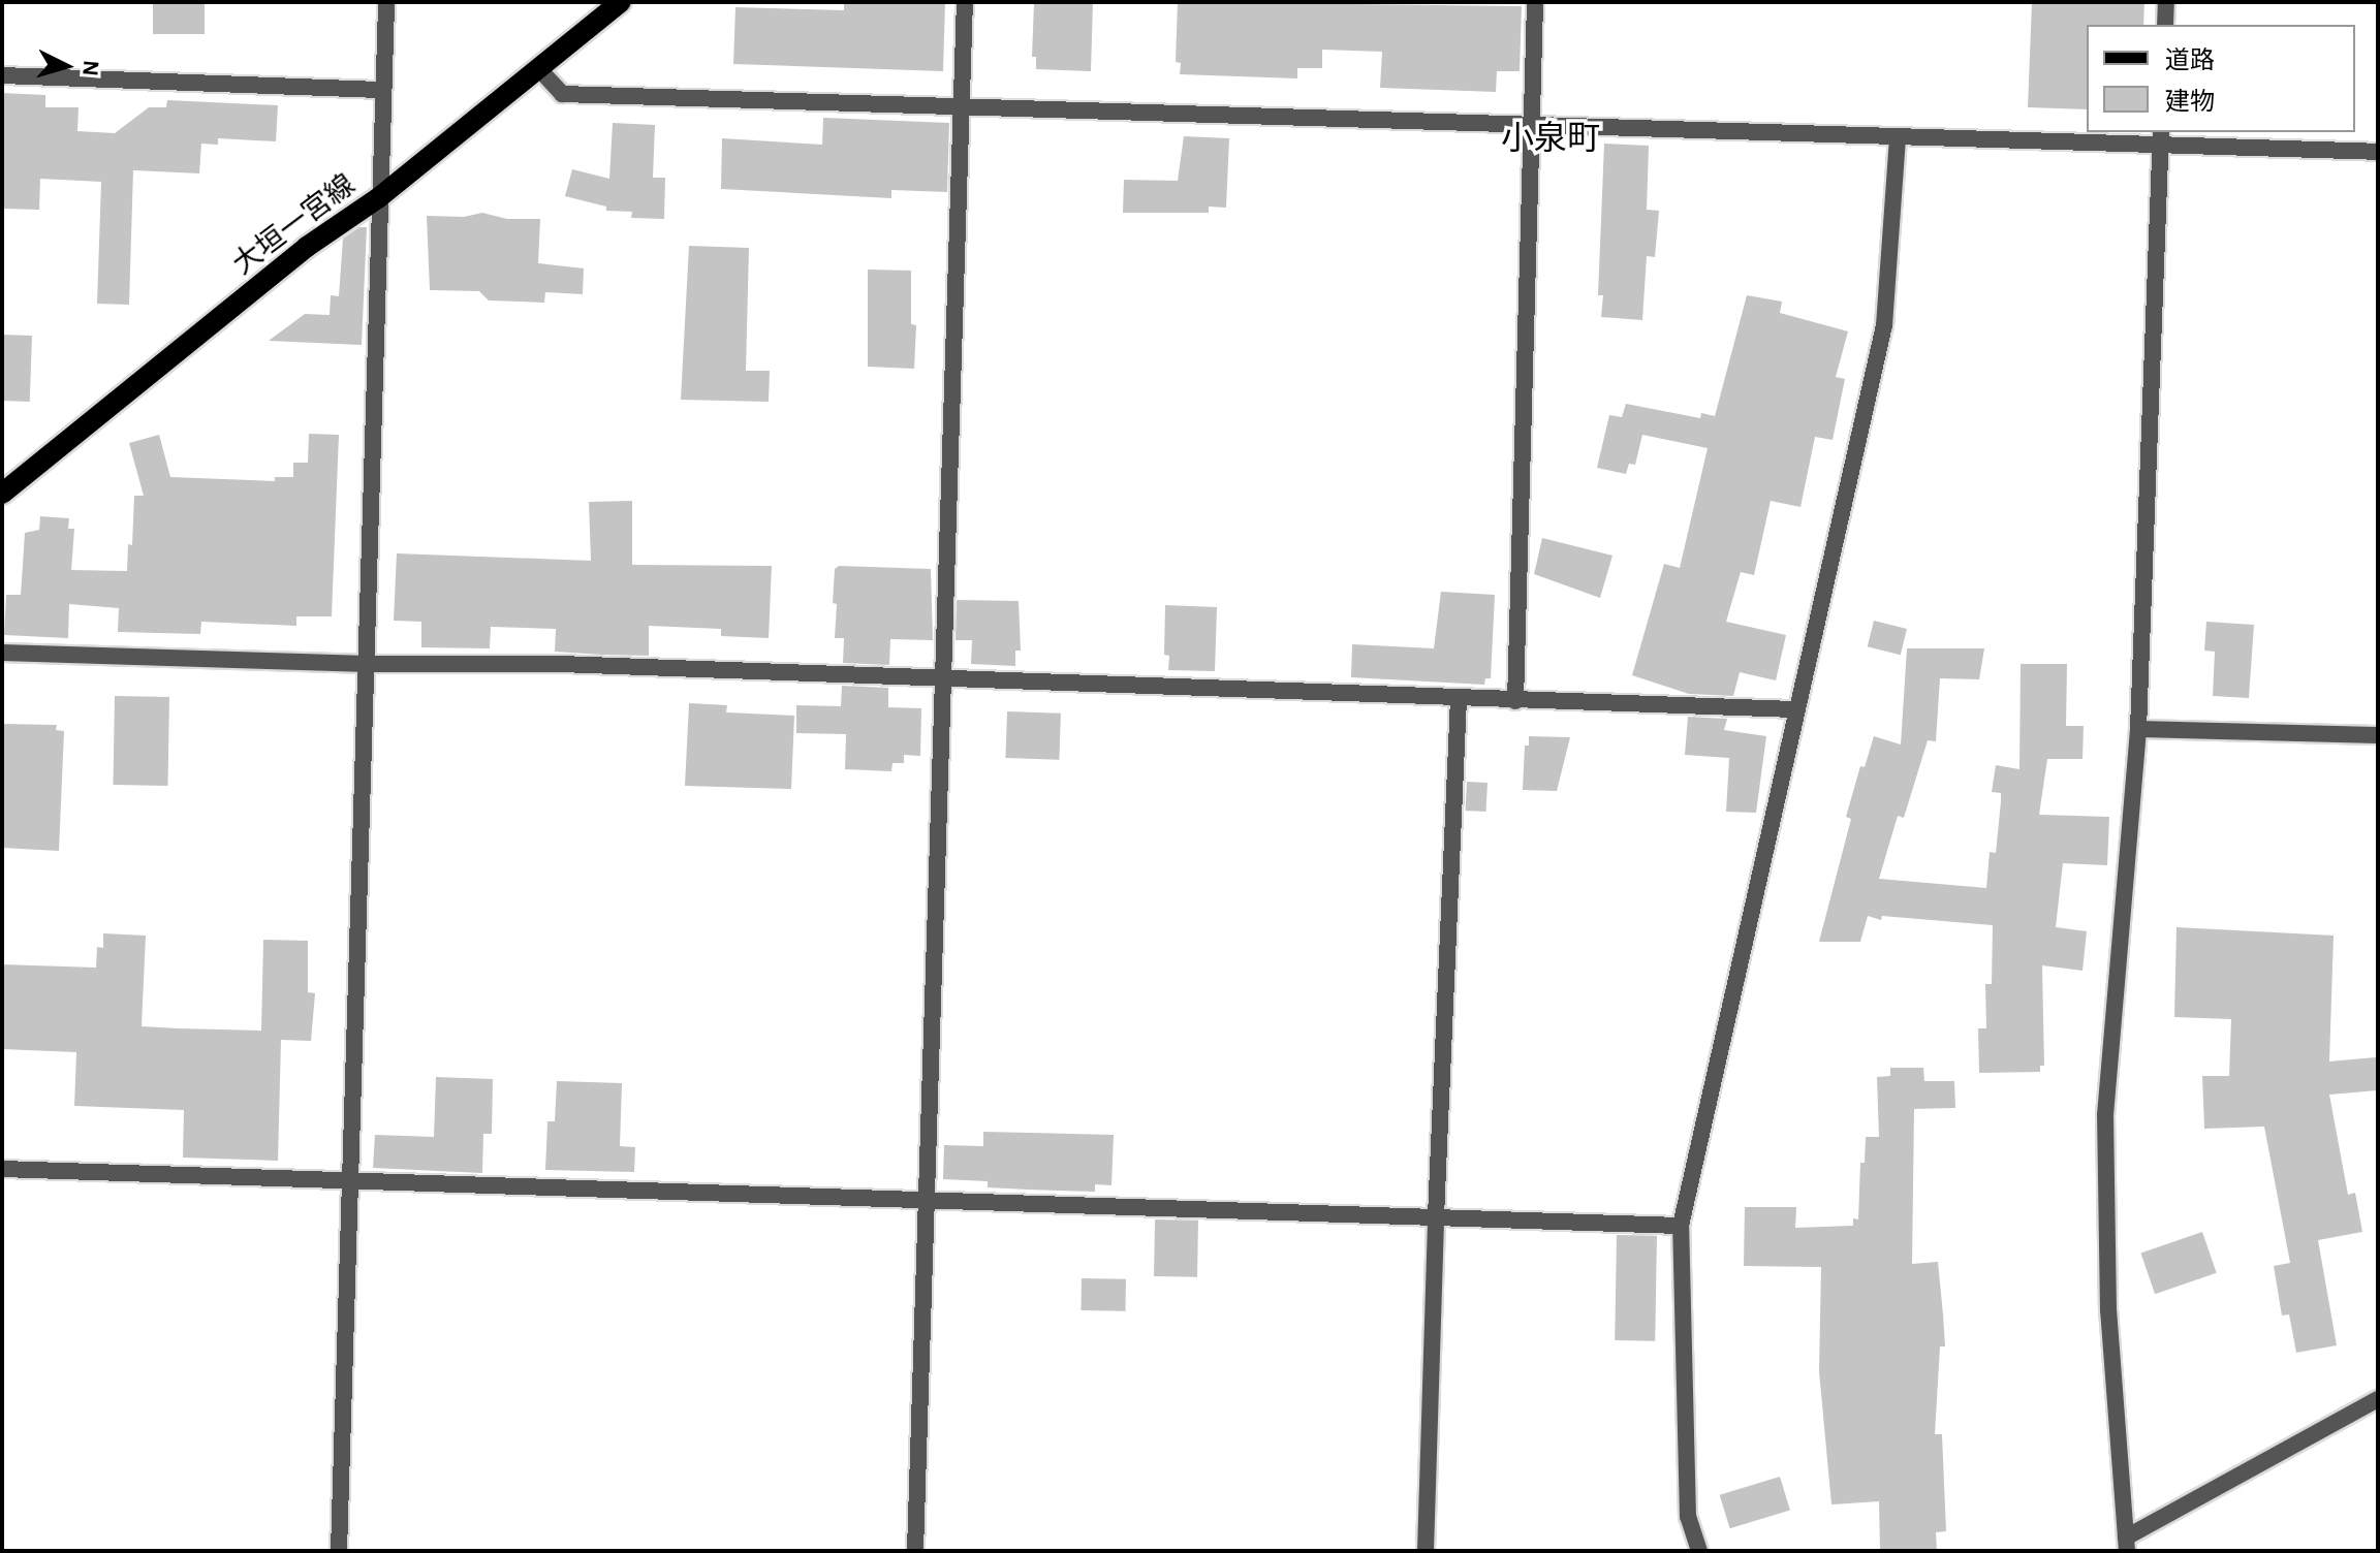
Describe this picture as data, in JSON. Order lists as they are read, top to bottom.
{
  "streets": {
    "main road": ["大垣一宮線"]
  },
  "districts": ["小泉町"],
  "legend": ["道路", "建物"],
  "north": "right"
}
